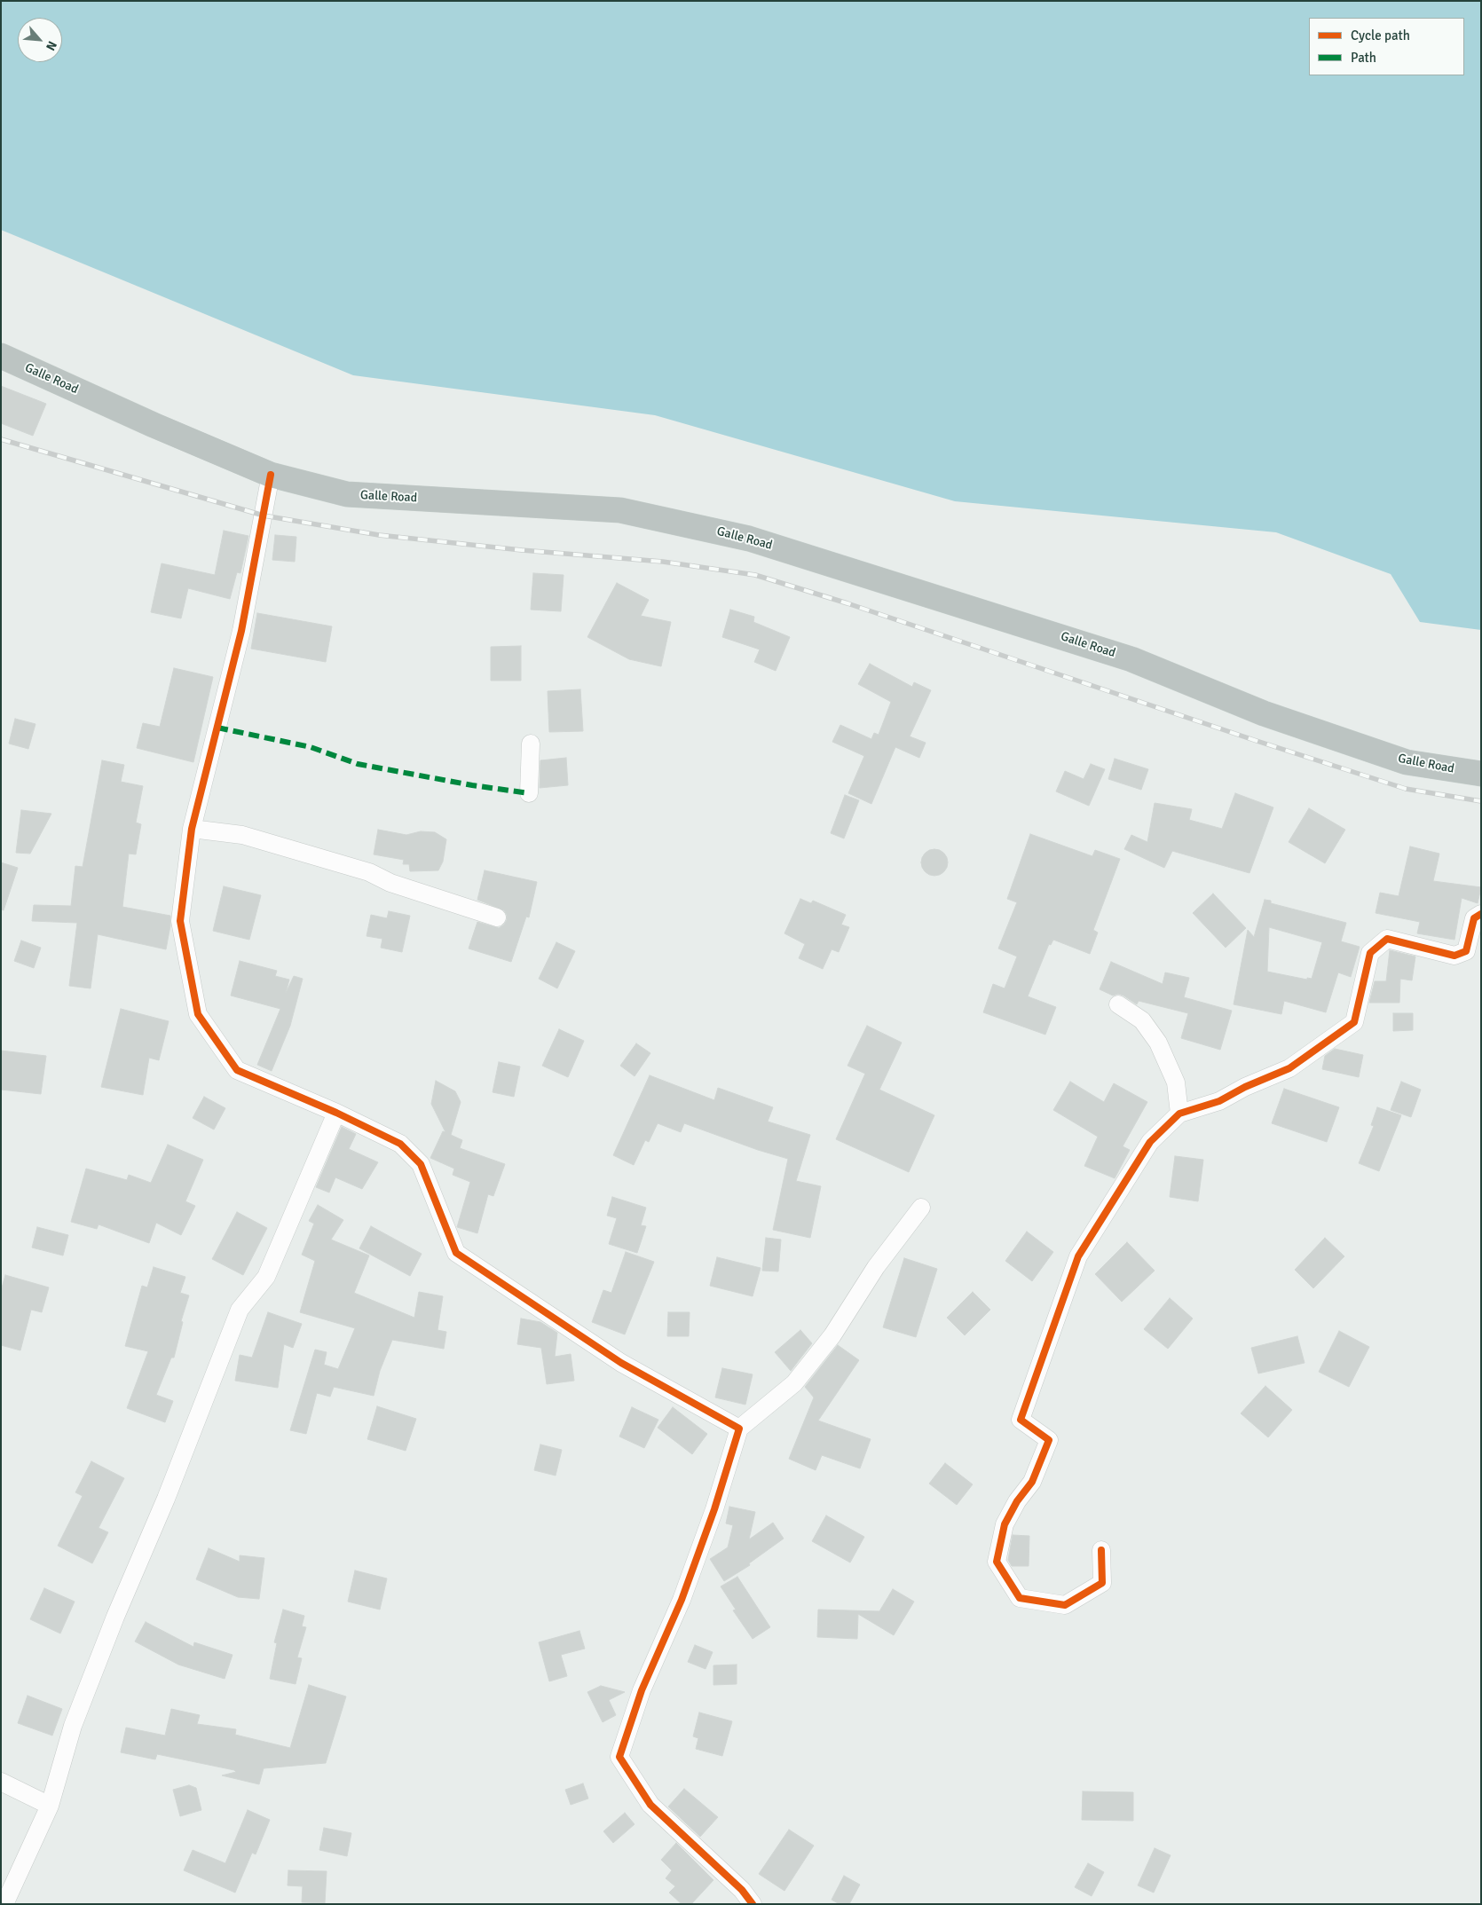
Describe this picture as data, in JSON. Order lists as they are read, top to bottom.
{
  "streets": {
    "highway": ["Galle Road"]
  },
  "legend": ["Cycle path", "Path"],
  "north": "bottom right"
}
